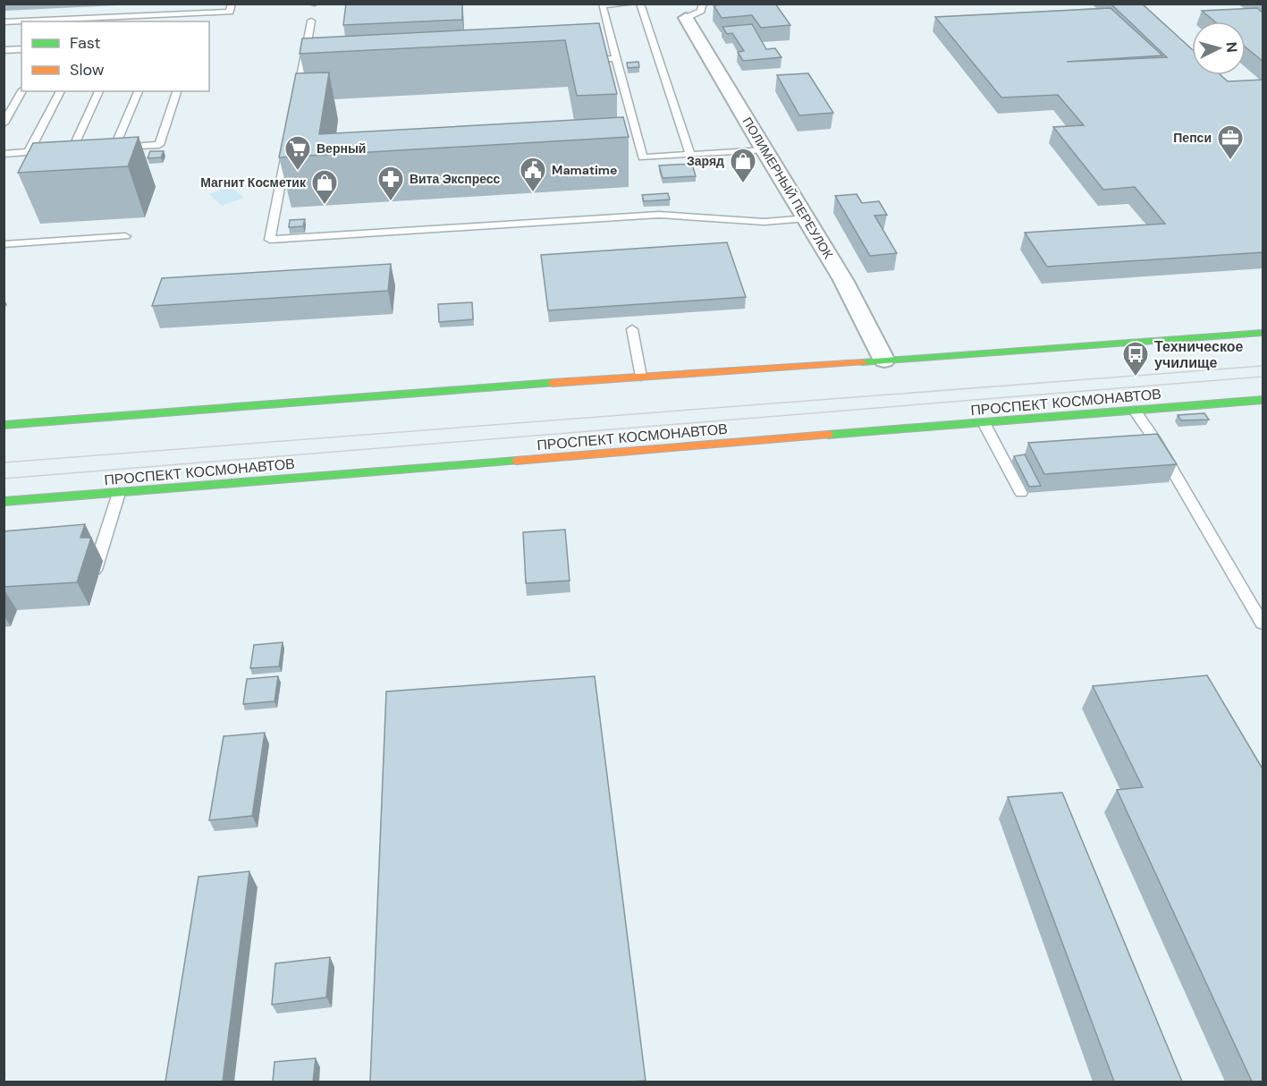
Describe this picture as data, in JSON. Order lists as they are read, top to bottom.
{
  "streets": {
    "main road": ["ПРОСПЕКТ КОСМОНАВТОВ"],
    "street": ["ПОЛИМЕРНЫЙ ПЕРЕУЛОК"]
  },
  "places": {
    "office": ["Пепси"],
    "supermarket": ["Верный"],
    "shop": ["Заряд", "Магнит Косметик"],
    "public building": ["Mamatime"],
    "pharmacy": ["Вита Экспресс"],
    "bus stop": ["Техническое училище"]
  },
  "legend": ["Fast", "Slow"],
  "north": "right"
}
